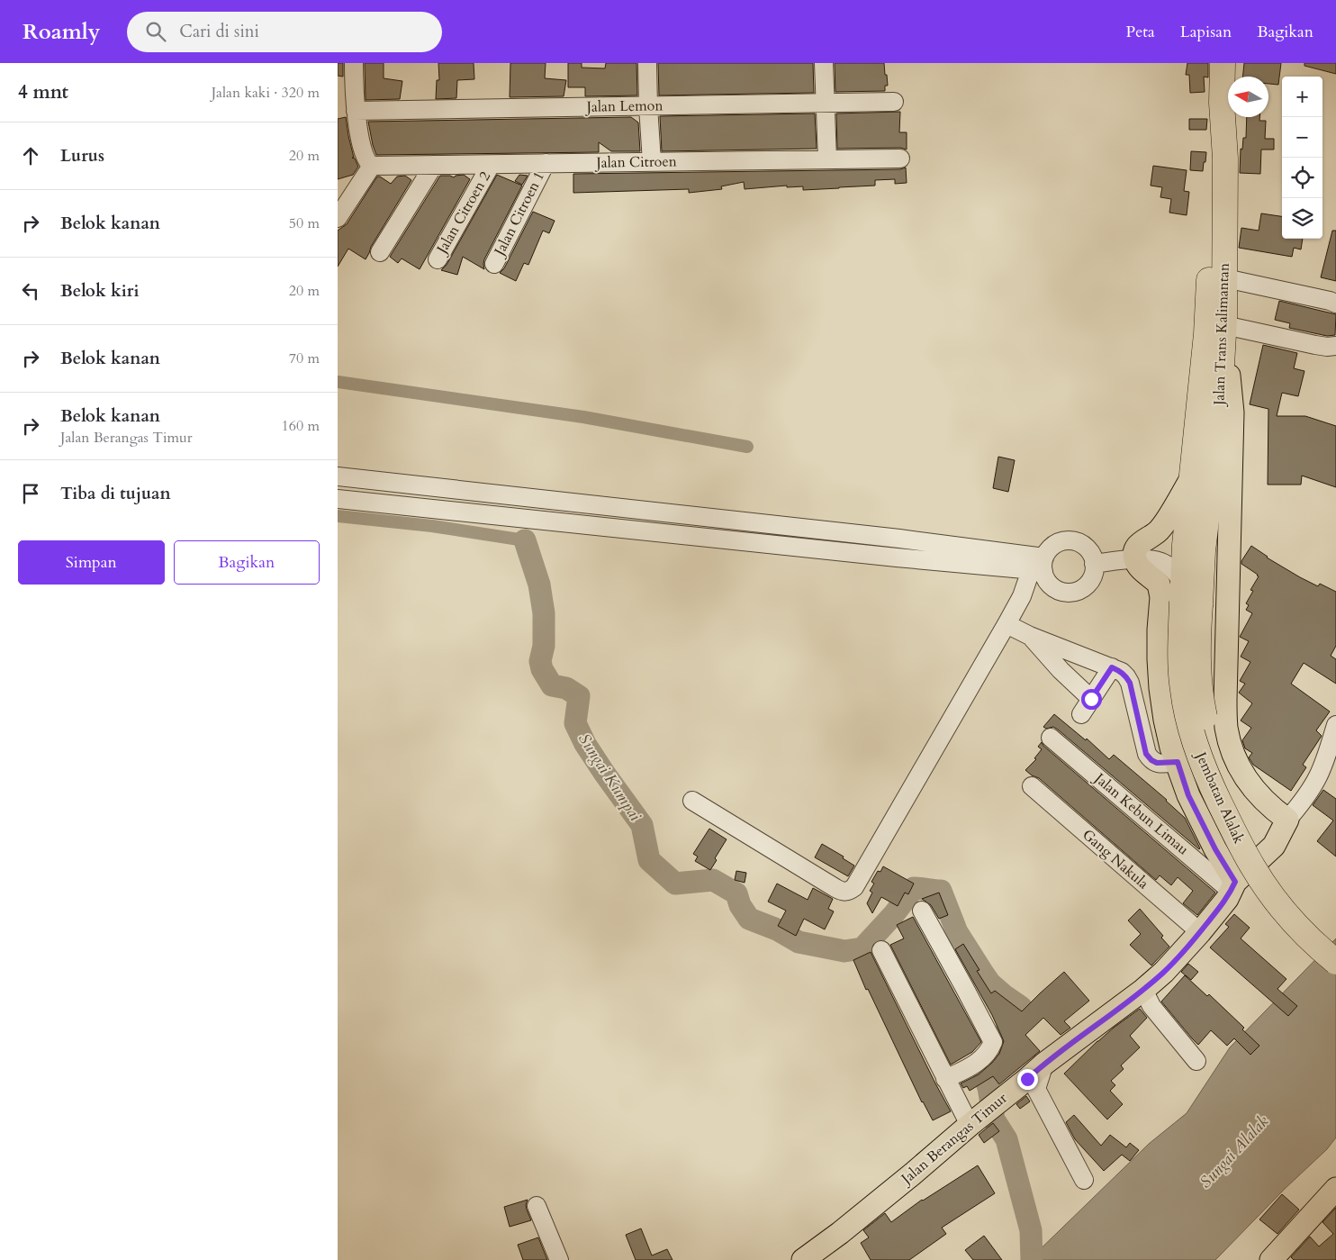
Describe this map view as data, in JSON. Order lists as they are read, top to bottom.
{
  "streets": {
    "highway": ["Jalan Trans Kalimantan", "Jembatan Alalak"],
    "main road": ["Jalan Berangas Timur"],
    "street": [
      "Jalan Lemon",
      "Jalan Citroen",
      "Jalan Citroen 2",
      "Jalan Citroen 1",
      "Jalan Kebun Limau",
      "Gang Nakula"
    ]
  },
  "crossings": [
    ["Jalan Citroen", "Jalan Citroen 2"],
    ["Jalan Citroen", "Jalan Citroen 1"],
    ["Jalan Trans Kalimantan", "Jembatan Alalak"],
    ["Jalan Kebun Limau", "Jalan Berangas Timur"],
    ["Gang Nakula", "Jalan Berangas Timur"]
  ],
  "water": ["Sungai Kumpai", "Sungai Alalak"],
  "north": "left",
  "page": {
    "header": "Roamly",
    "search": "Cari di sini",
    "nav": ["Peta", "Lapisan", "Bagikan"],
    "heading": ["4 mnt", "Jalan kaki · 320 m"],
    "map_buttons": ["+", "−"],
    "list": [
      ["Lurus", "20 m"],
      ["Belok kanan", "50 m"],
      ["Belok kiri", "20 m"],
      ["Belok kanan", "70 m"],
      ["Belok kanan", "Jalan Berangas Timur", "160 m"],
      "Tiba di tujuan"
    ],
    "buttons": ["Simpan", "Bagikan"]
  }
}
